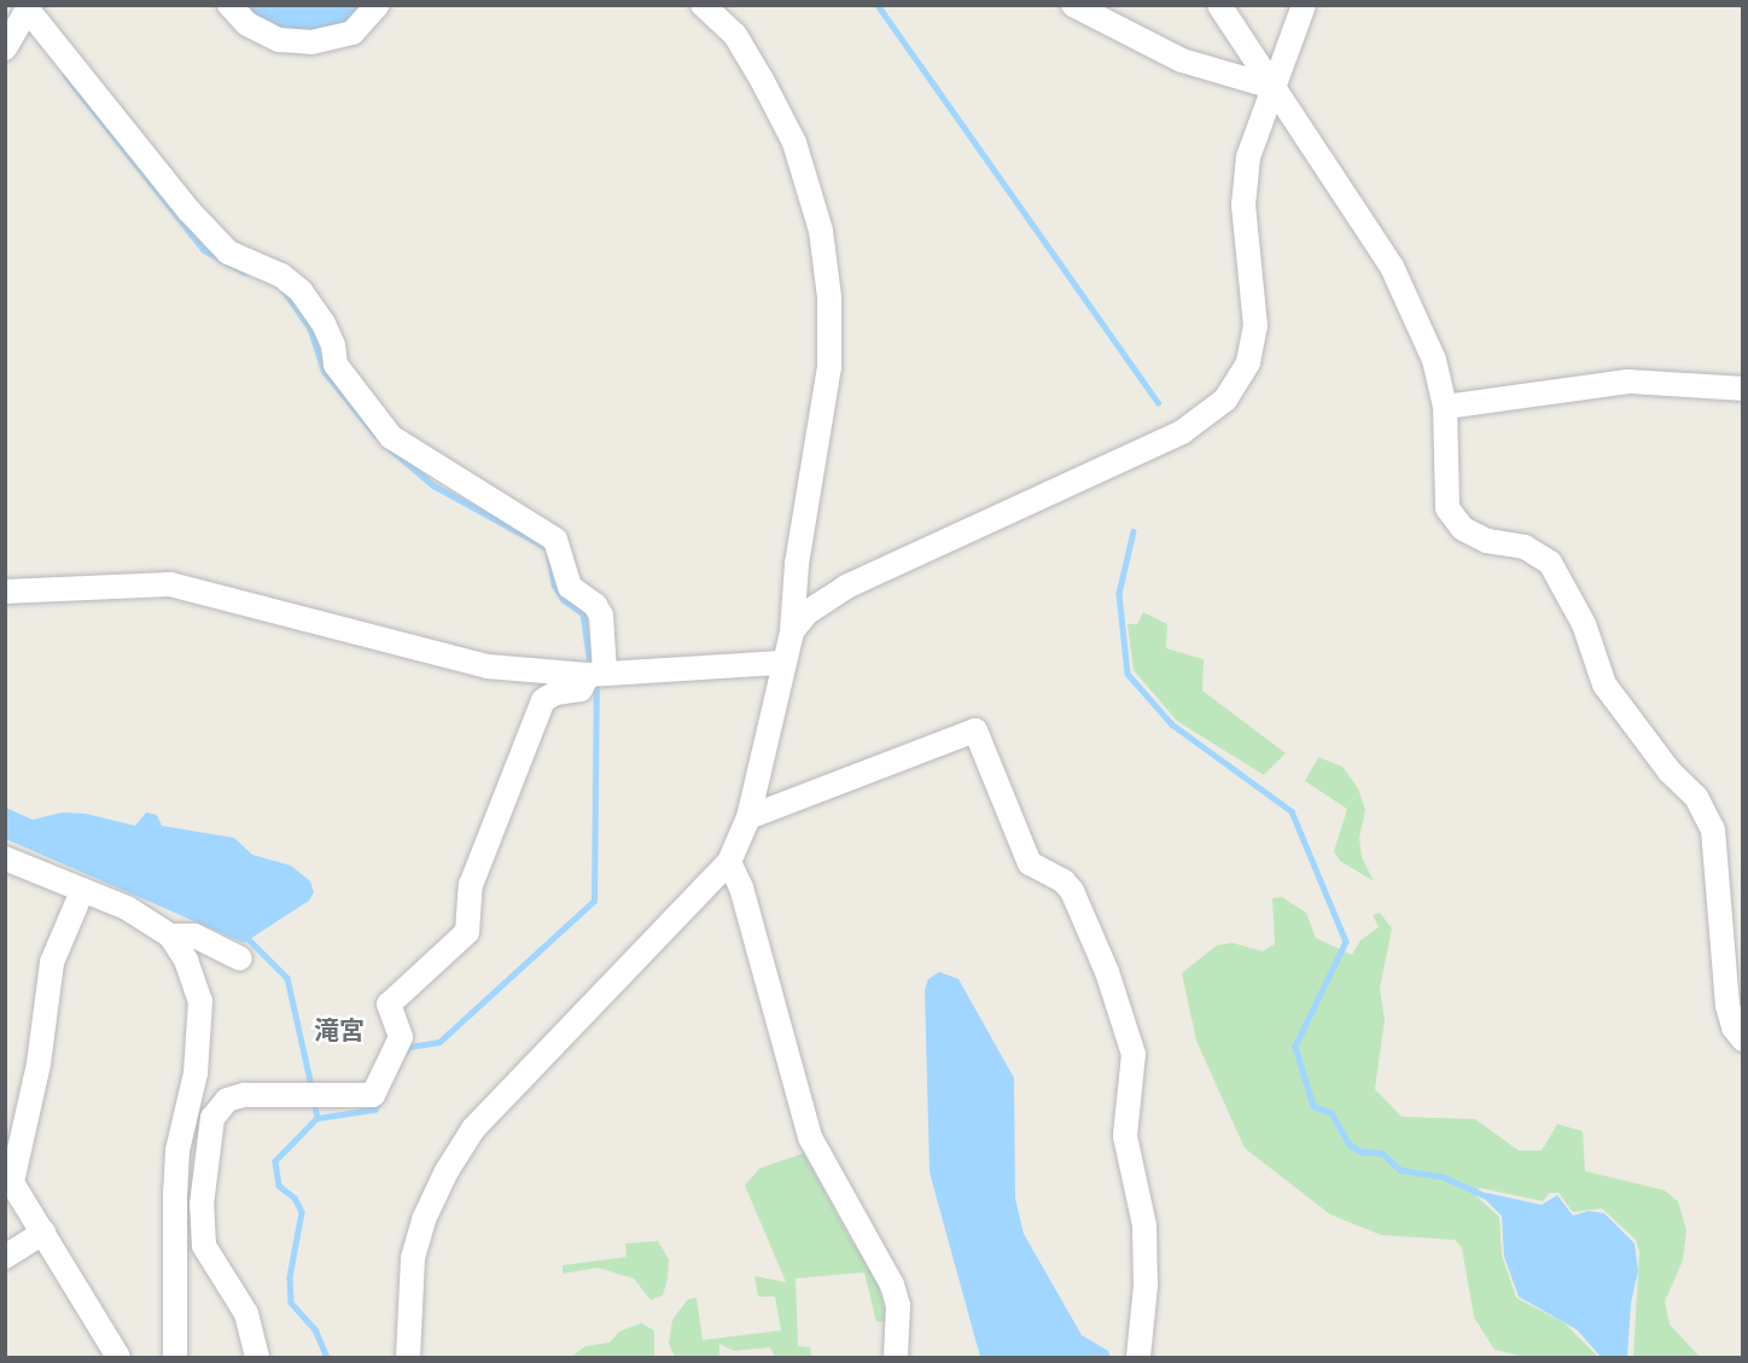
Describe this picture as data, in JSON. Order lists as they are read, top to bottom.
{
  "districts": ["滝宮"]
}
